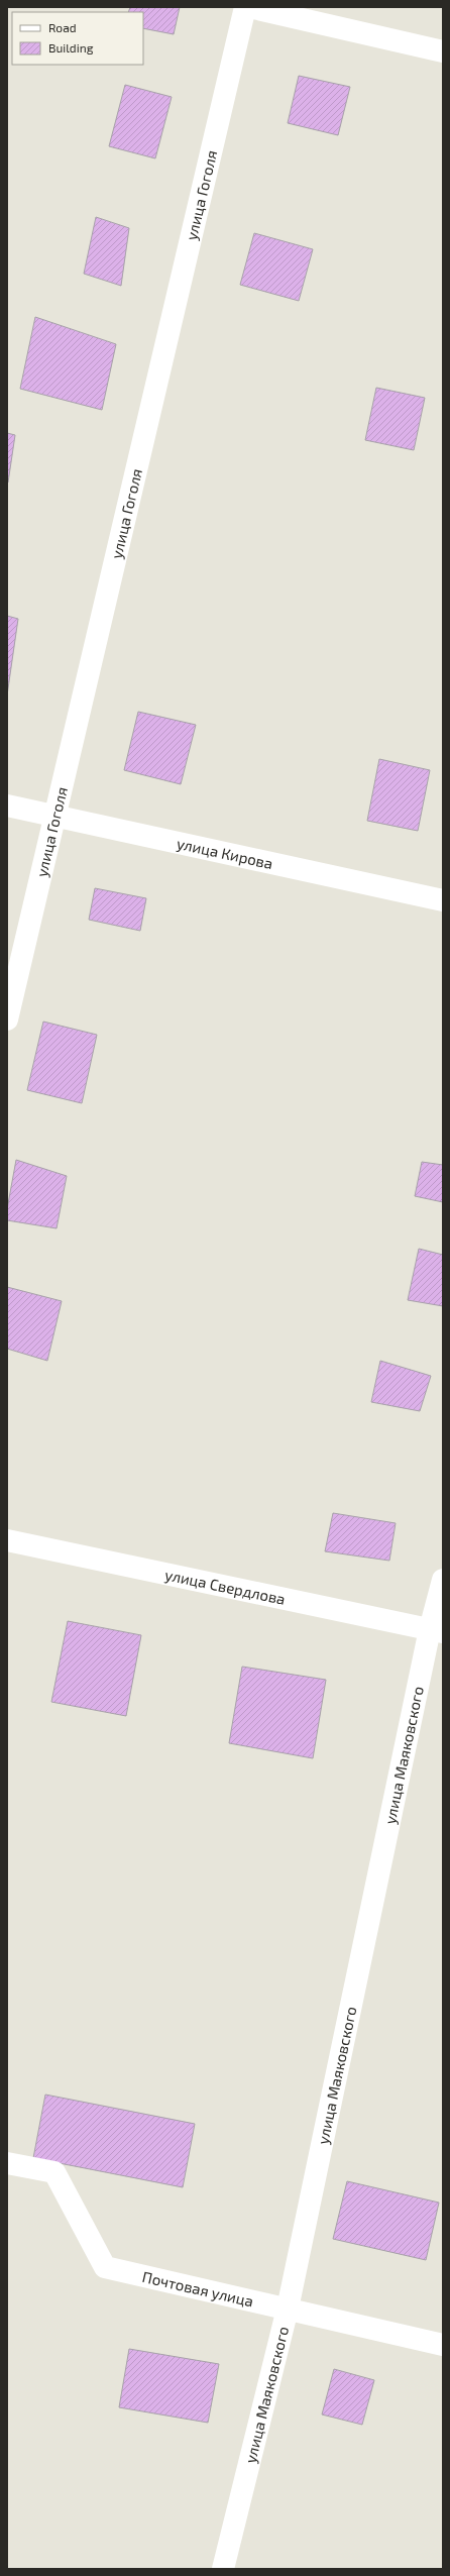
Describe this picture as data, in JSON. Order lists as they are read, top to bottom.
{
  "streets": {
    "street": [
      "улица Гоголя",
      "улица Кирова",
      "улица Свердлова",
      "улица Маяковского",
      "Почтовая улица"
    ]
  },
  "crossings": [
    ["улица Гоголя", "улица Кирова"],
    ["улица Свердлова", "улица Маяковского"],
    ["улица Маяковского", "Почтовая улица"]
  ],
  "legend": ["Road", "Building"]
}
